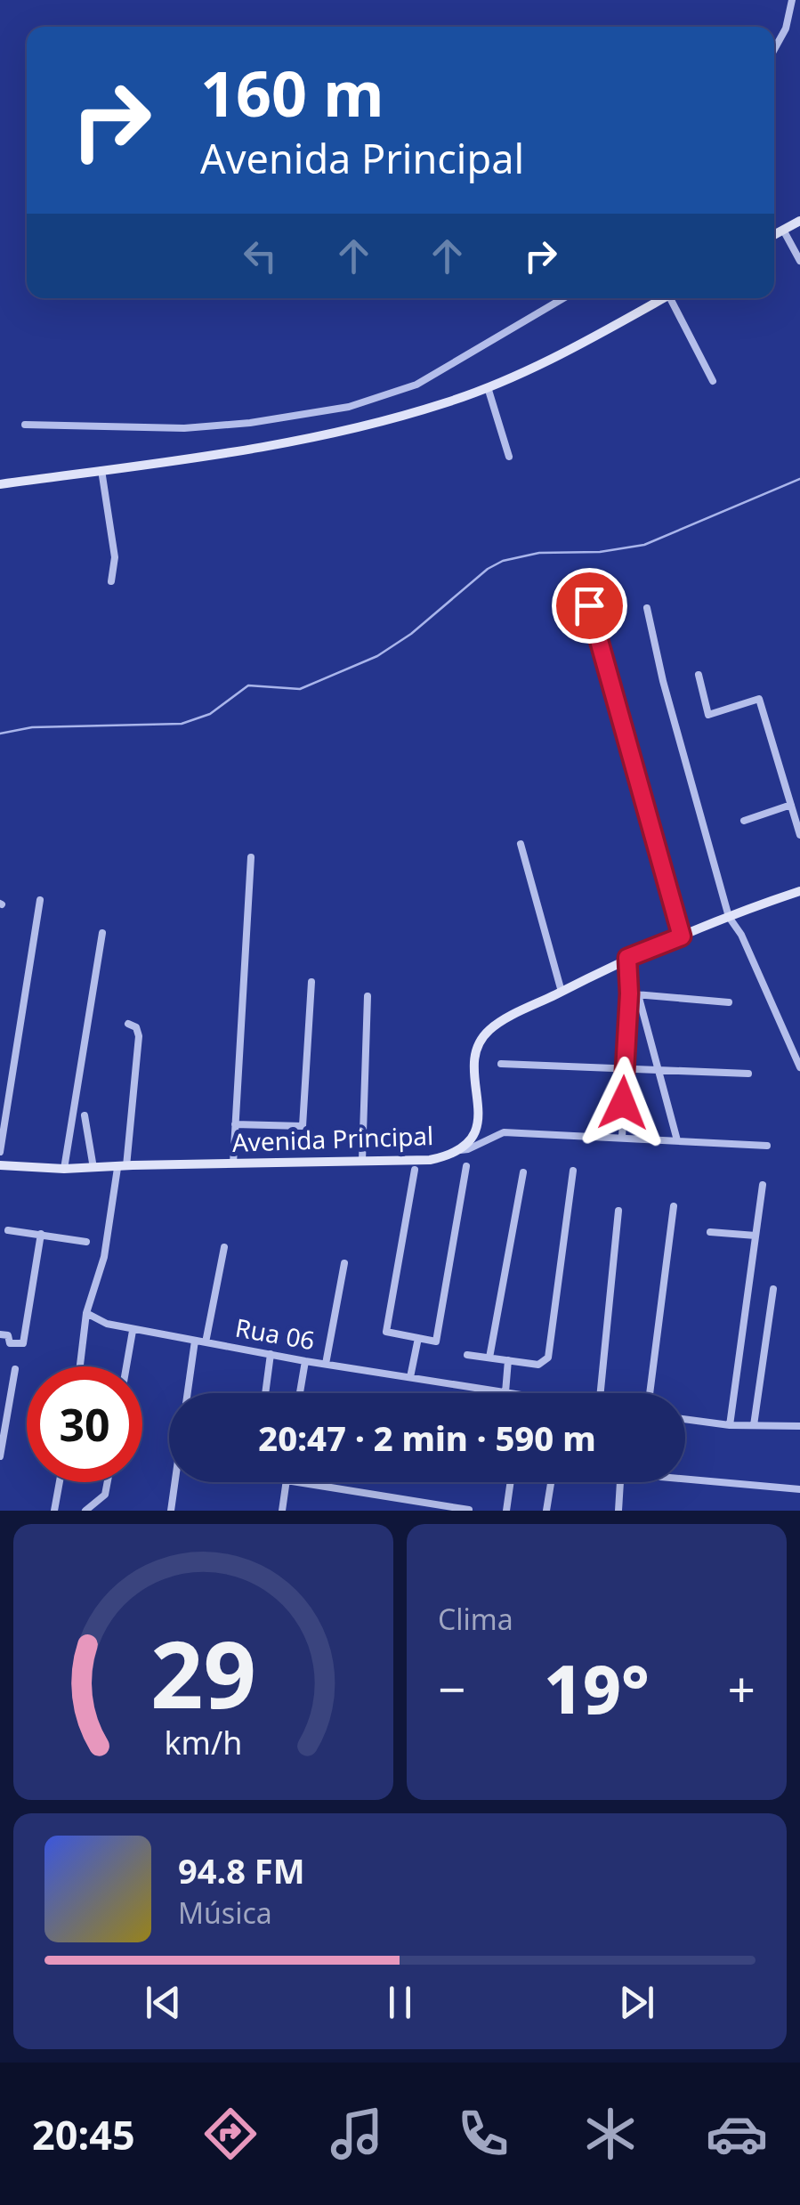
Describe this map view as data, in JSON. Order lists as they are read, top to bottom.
{
  "streets": {
    "street": ["Avenida Principal", "Rua 06"]
  },
  "page": {
    "turn": ["160 m", "Avenida Principal"],
    "limit": "30",
    "trip": "20:47 · 2 min · 590 m",
    "tile": "Clima",
    "heat": ["−", "19°", "+"],
    "song": ["94.8 FM", "Música"],
    "tabs": "20:45",
    "gauge": ["29", "km/h"]
  }
}
